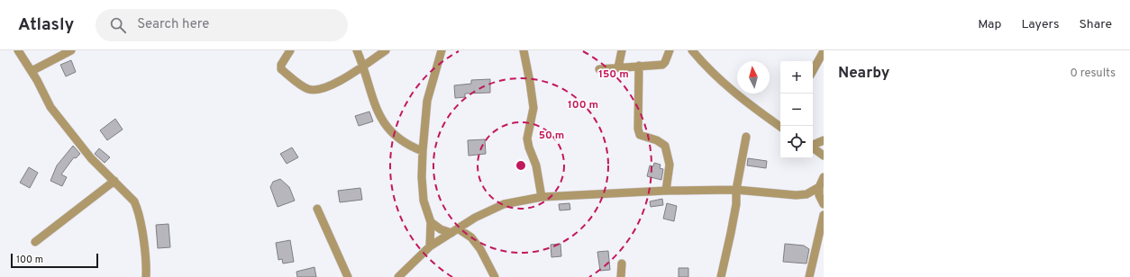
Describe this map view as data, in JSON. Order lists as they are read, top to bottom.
{
  "scale_bar": "100 m",
  "north": "top",
  "page": {
    "header": "Atlasly",
    "search": "Search here",
    "nav": ["Map", "Layers", "Share"],
    "heading": ["Nearby", "0 results"],
    "map_buttons": ["+", "−"],
    "scale": "100 m"
  },
  "rings": ["150 m", "100 m", "50 m"]
}
